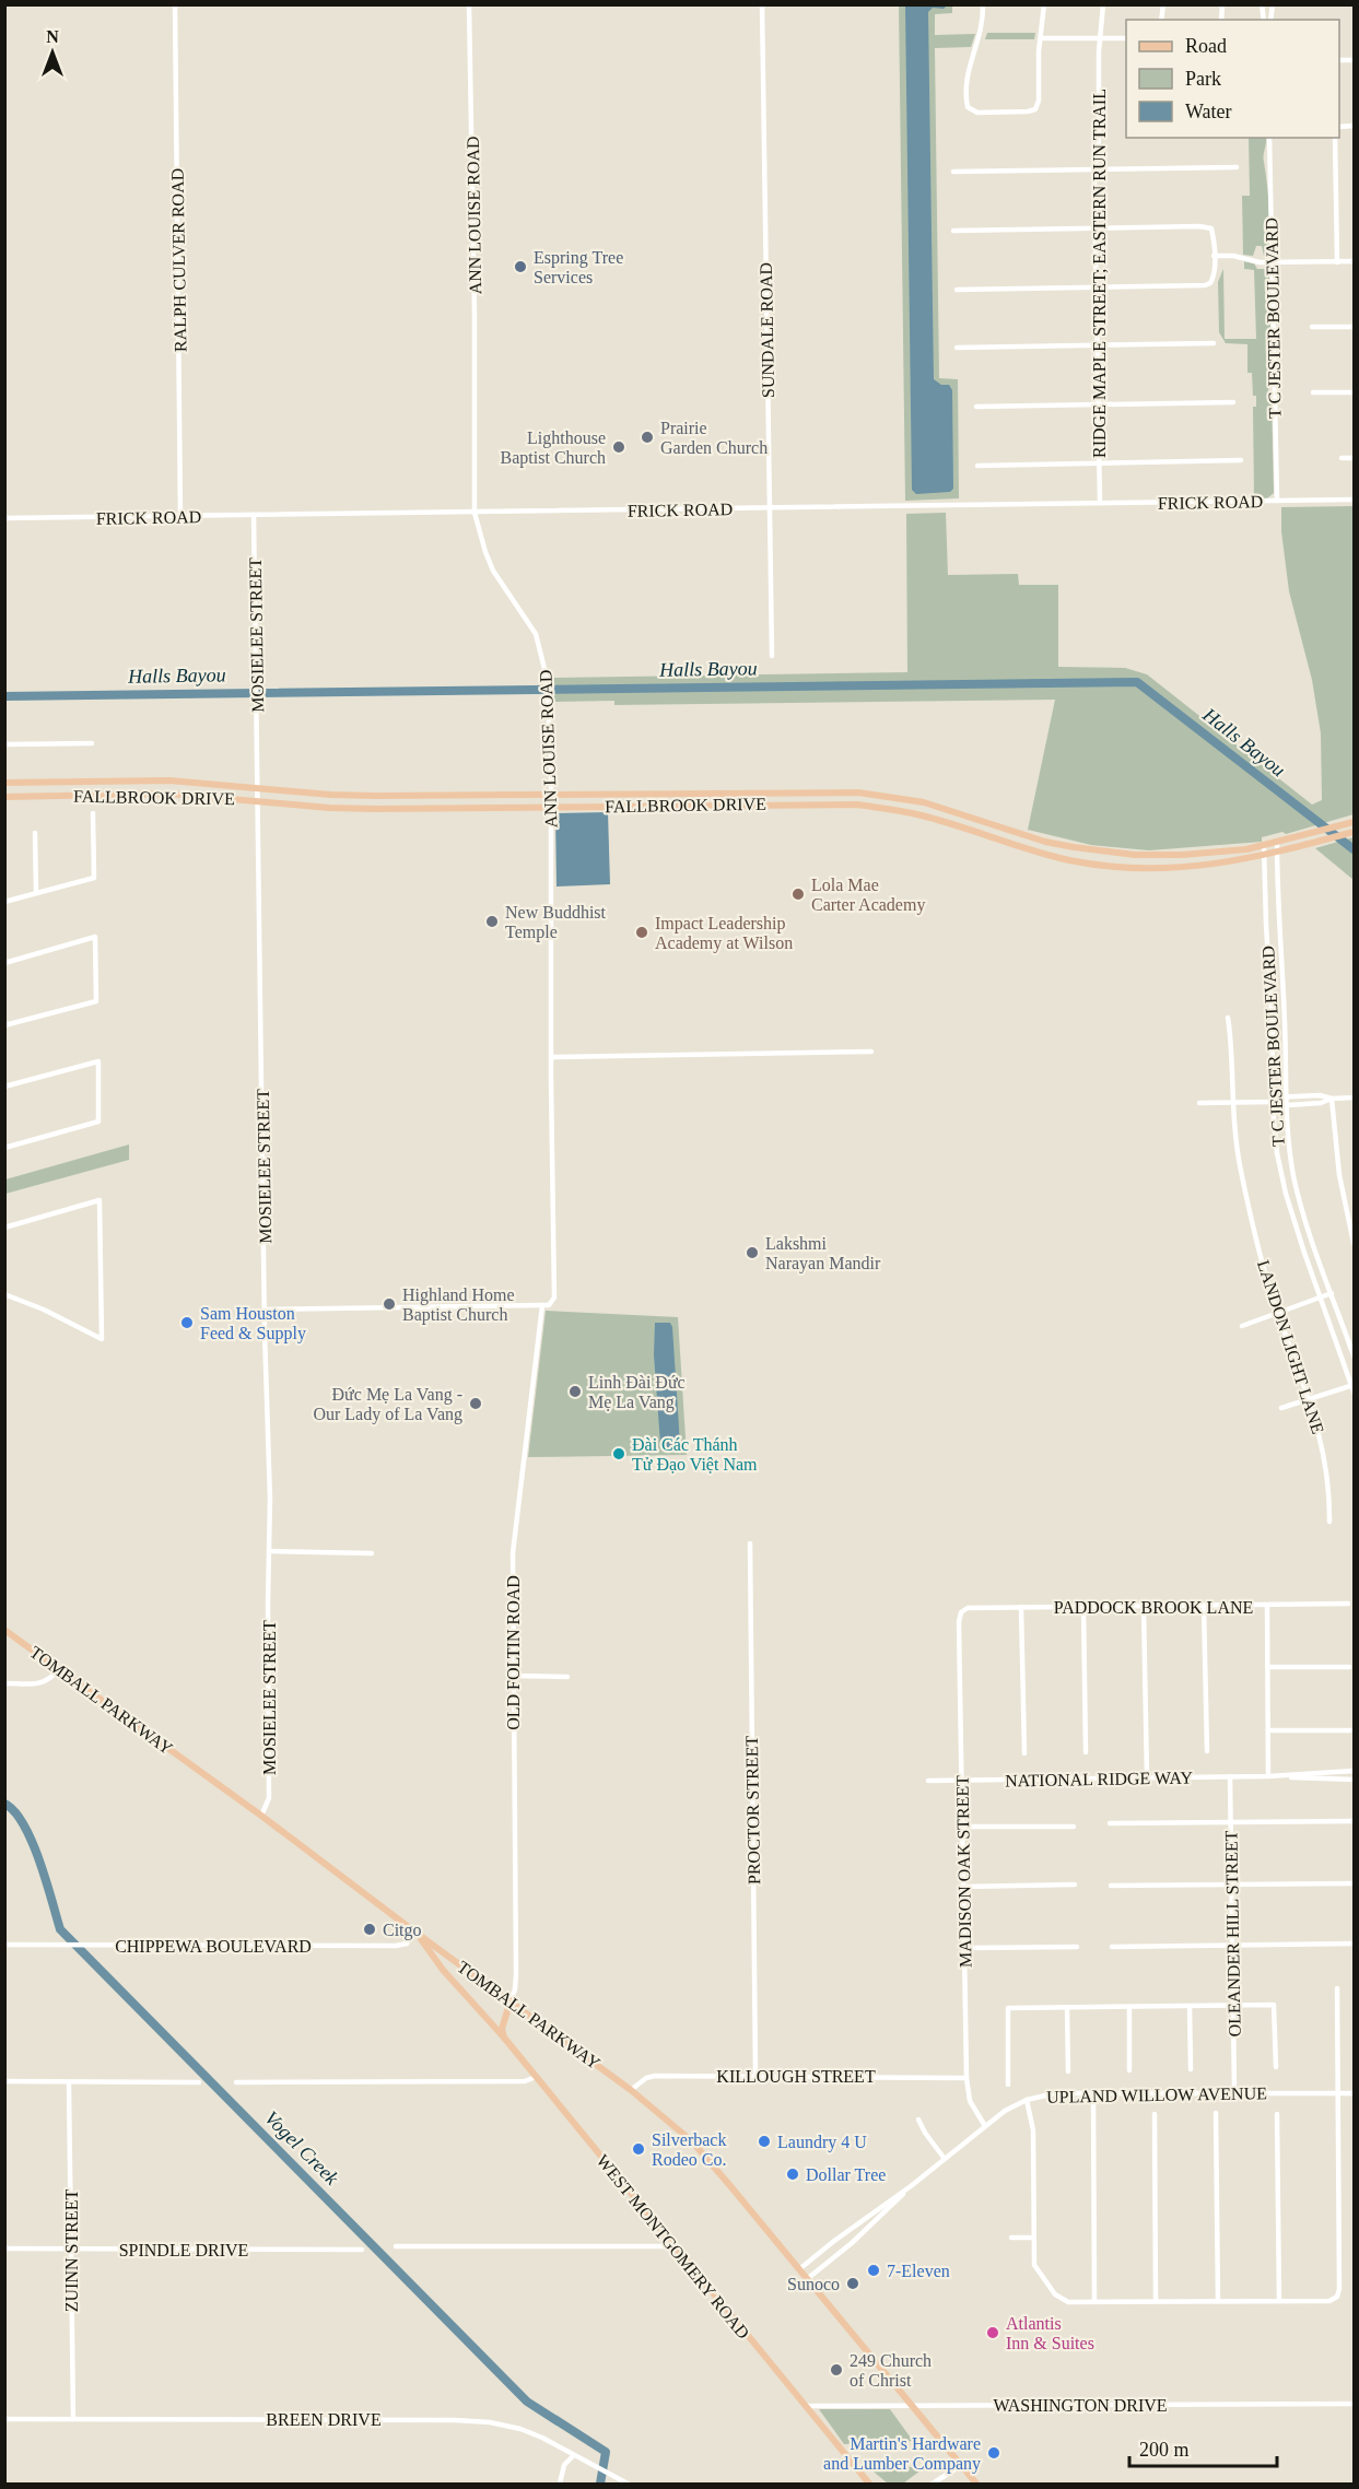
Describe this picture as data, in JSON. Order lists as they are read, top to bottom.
{
  "streets": {
    "main road": ["FALLBROOK DRIVE", "TOMBALL PARKWAY", "WEST MONTGOMERY ROAD"],
    "street": [
      "ANN LOUISE ROAD",
      "RALPH CULVER ROAD",
      "RIDGE MAPLE STREET; EASTERN RUN TRAIL",
      "T C JESTER BOULEVARD",
      "SUNDALE ROAD",
      "FRICK ROAD",
      "MOSIELEE STREET",
      "LANDON LIGHT LANE",
      "PADDOCK BROOK LANE",
      "OLD FOLTIN ROAD",
      "NATIONAL RIDGE WAY",
      "PROCTOR STREET",
      "MADISON OAK STREET",
      "OLEANDER HILL STREET",
      "CHIPPEWA BOULEVARD",
      "KILLOUGH STREET",
      "UPLAND WILLOW AVENUE",
      "SPINDLE DRIVE",
      "ZUINN STREET",
      "WASHINGTON DRIVE",
      "BREEN DRIVE"
    ]
  },
  "crossings": [
    ["ANN LOUISE ROAD", "FRICK ROAD"],
    ["ANN LOUISE ROAD", "FALLBROOK DRIVE"],
    ["ANN LOUISE ROAD", "OLD FOLTIN ROAD"],
    ["RALPH CULVER ROAD", "FRICK ROAD"],
    ["RIDGE MAPLE STREET; EASTERN RUN TRAIL", "FRICK ROAD"],
    ["T C JESTER BOULEVARD", "FRICK ROAD"],
    ["T C JESTER BOULEVARD", "FALLBROOK DRIVE"],
    ["SUNDALE ROAD", "FRICK ROAD"],
    ["FRICK ROAD", "MOSIELEE STREET"],
    ["MOSIELEE STREET", "FALLBROOK DRIVE"],
    ["MOSIELEE STREET", "TOMBALL PARKWAY"],
    ["PADDOCK BROOK LANE", "MADISON OAK STREET"],
    ["OLD FOLTIN ROAD", "TOMBALL PARKWAY"],
    ["TOMBALL PARKWAY", "CHIPPEWA BOULEVARD"],
    ["TOMBALL PARKWAY", "KILLOUGH STREET"],
    ["TOMBALL PARKWAY", "UPLAND WILLOW AVENUE"],
    ["TOMBALL PARKWAY", "WEST MONTGOMERY ROAD"],
    ["TOMBALL PARKWAY", "WASHINGTON DRIVE"],
    ["NATIONAL RIDGE WAY", "MADISON OAK STREET"],
    ["NATIONAL RIDGE WAY", "OLEANDER HILL STREET"],
    ["PROCTOR STREET", "KILLOUGH STREET"],
    ["MADISON OAK STREET", "KILLOUGH STREET"],
    ["MADISON OAK STREET", "UPLAND WILLOW AVENUE"],
    ["OLEANDER HILL STREET", "UPLAND WILLOW AVENUE"],
    ["CHIPPEWA BOULEVARD", "WEST MONTGOMERY ROAD"],
    ["WEST MONTGOMERY ROAD", "WASHINGTON DRIVE"],
    ["SPINDLE DRIVE", "ZUINN STREET"],
    ["ZUINN STREET", "BREEN DRIVE"]
  ],
  "water": ["Halls Bayou", "Vogel Creek"],
  "places": [
    "Espring Tree Services",
    "Prairie Garden Church",
    "Lighthouse Baptist Church",
    "Lola Mae Carter Academy",
    "New Buddhist Temple",
    "Impact Leadership Academy at Wilson",
    "Lakshmi Narayan Mandir",
    "Highland Home Baptist Church",
    "Sam Houston Feed & Supply",
    "Linh Đài Đức Mẹ La Vang",
    "Đức Mẹ La Vang - Our Lady of La Vang",
    "Đài Các Thánh Tử Đạo Việt Nam",
    "Citgo",
    "Laundry 4 U",
    "Silverback Rodeo Co.",
    "Dollar Tree",
    "7-Eleven",
    "Sunoco",
    "Atlantis Inn & Suites",
    "249 Church of Christ",
    "Martin's Hardware and Lumber Company"
  ],
  "legend": ["Road", "Park", "Water"],
  "scale_bar": "200 m",
  "north": "top"
}
